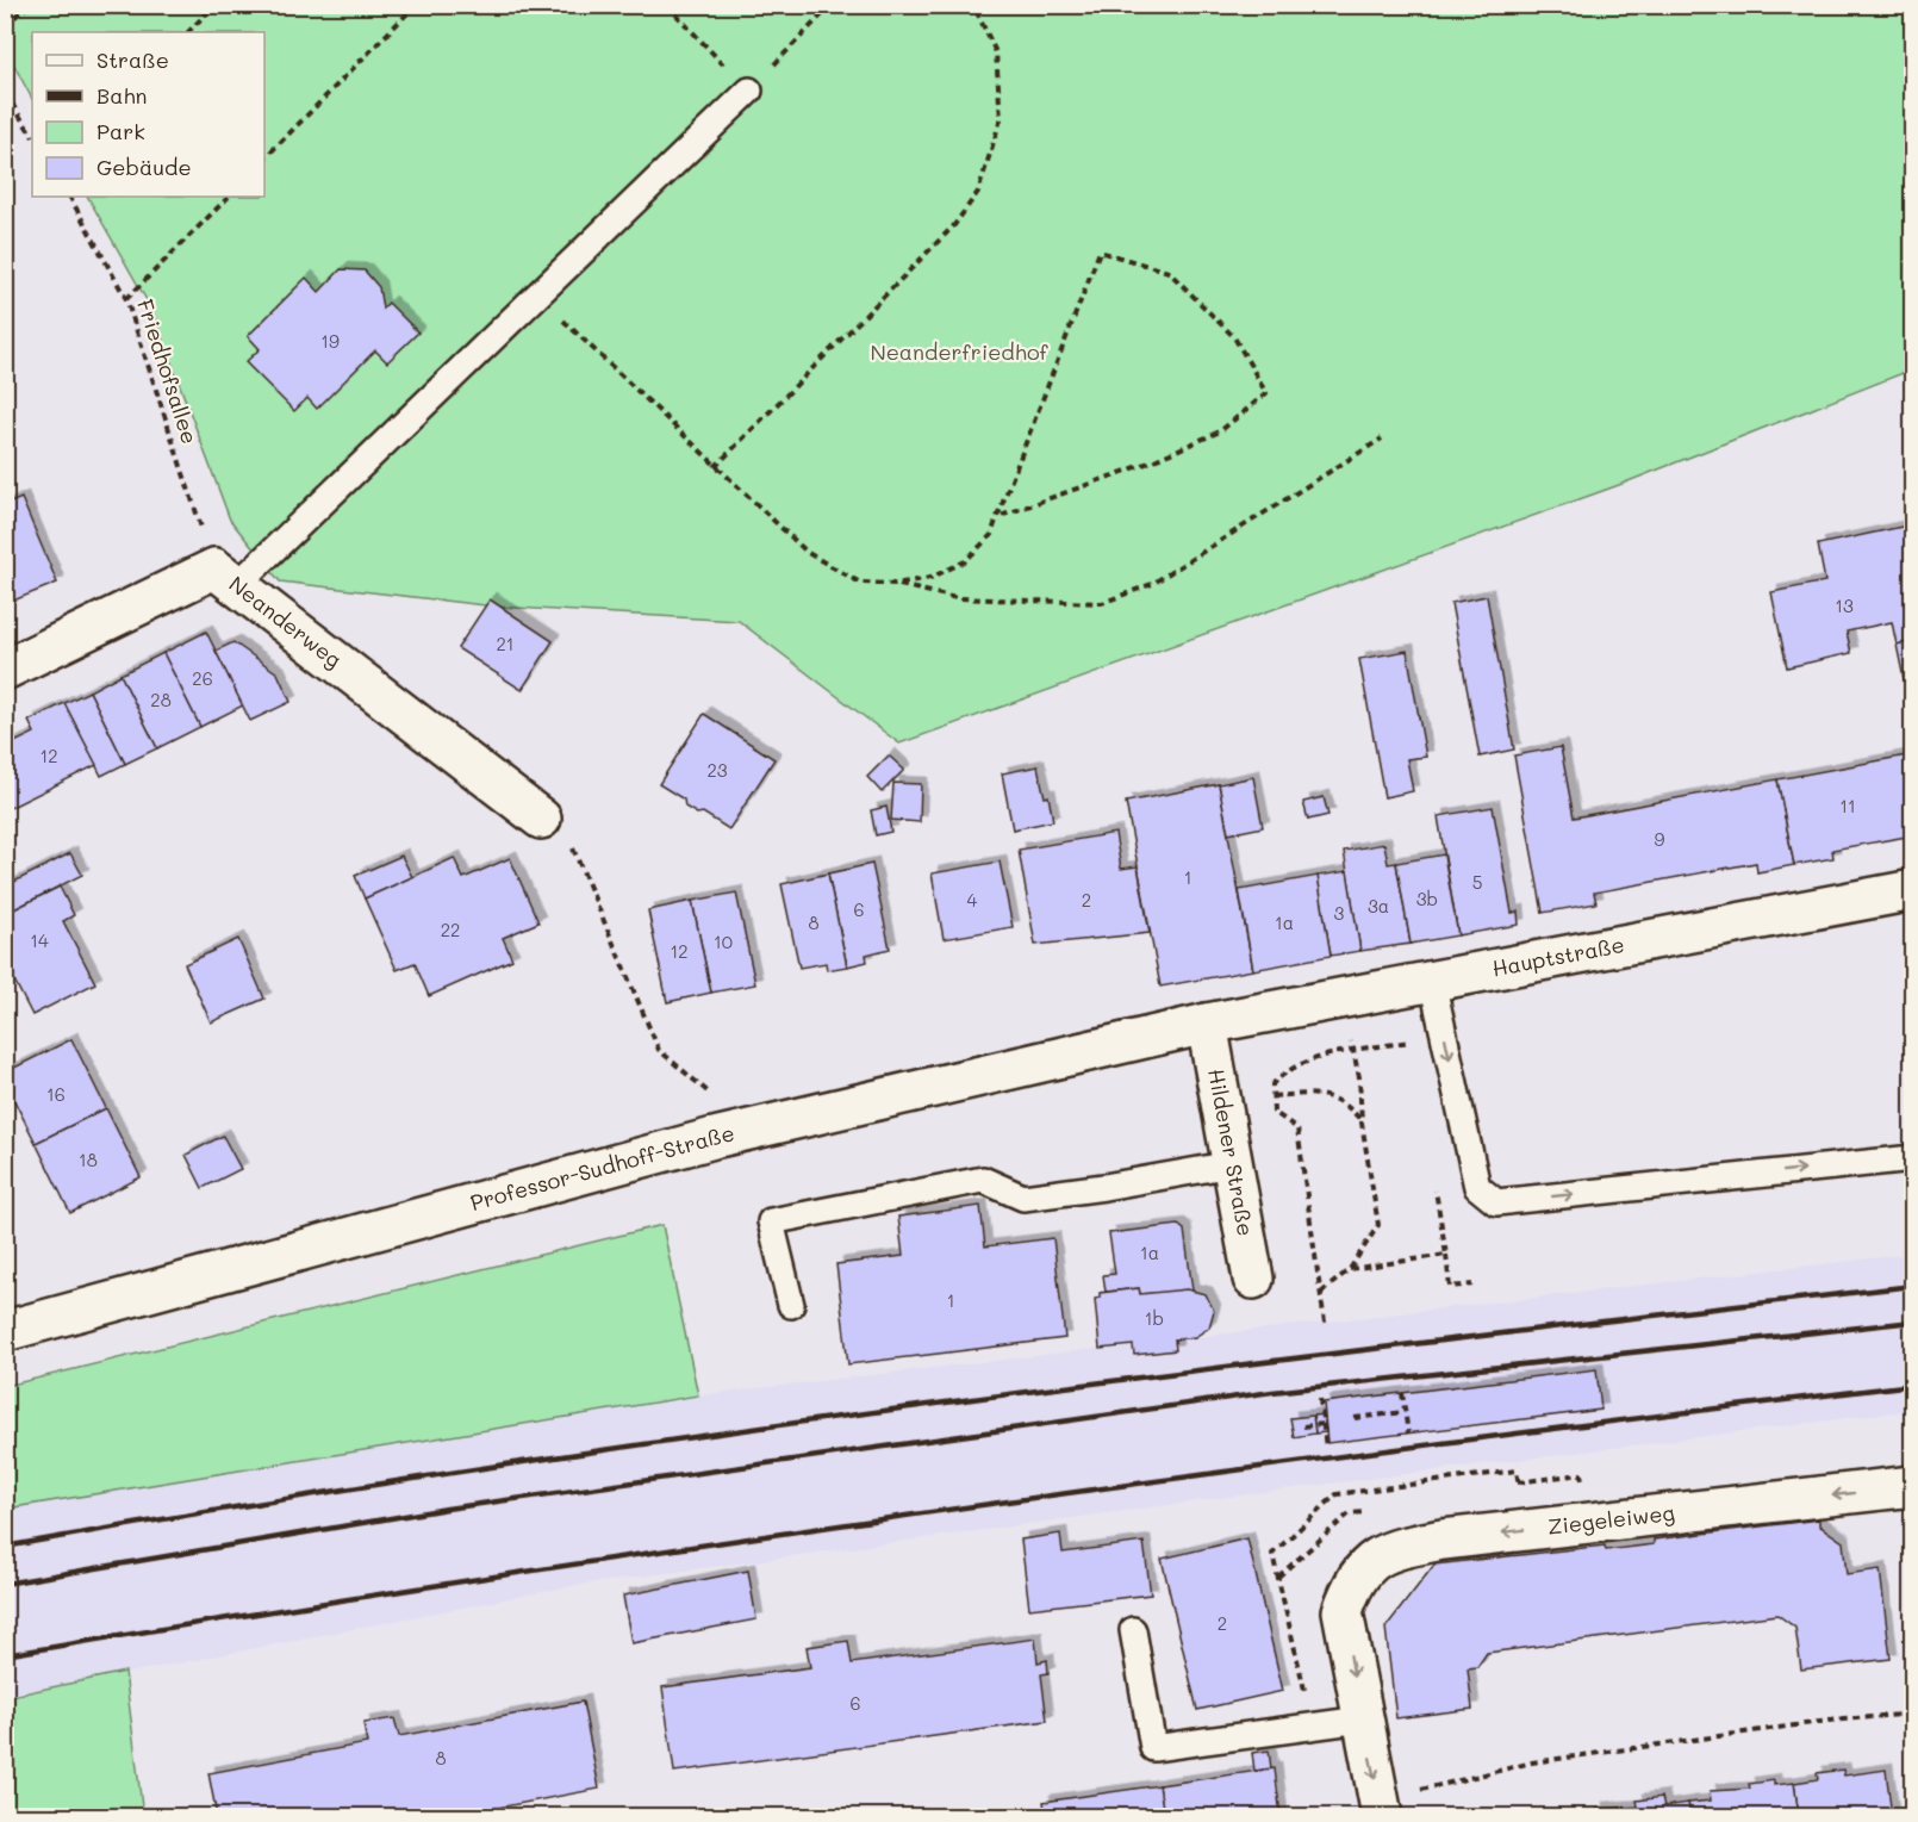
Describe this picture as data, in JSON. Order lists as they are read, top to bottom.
{
  "streets": {
    "street": [
      "Neanderweg",
      "Hauptstraße",
      "Hildener Straße",
      "Professor-Sudhoff-Straße",
      "Ziegeleiweg"
    ],
    "path": ["Friedhofsallee"]
  },
  "crossings": [
    ["Friedhofsallee", "Neanderweg"],
    ["Hauptstraße", "Hildener Straße"],
    ["Hauptstraße", "Professor-Sudhoff-Straße"],
    ["Hildener Straße", "Professor-Sudhoff-Straße"]
  ],
  "one_way": ["Ziegeleiweg"],
  "parks": ["Neanderfriedhof"],
  "house_numbers": [
    "19",
    "13",
    "21",
    "26",
    "28",
    "12",
    "23",
    "11",
    "9",
    "1",
    "5",
    "3b",
    "4",
    "2",
    "3a",
    "6",
    "3",
    "8",
    "1a",
    "22",
    "14",
    "10",
    "12",
    "16",
    "18",
    "1a",
    "1",
    "1b",
    "2",
    "6",
    "8"
  ],
  "legend": [
    "Straße",
    "Bahn",
    "Park",
    "Gebäude"
  ]
}
